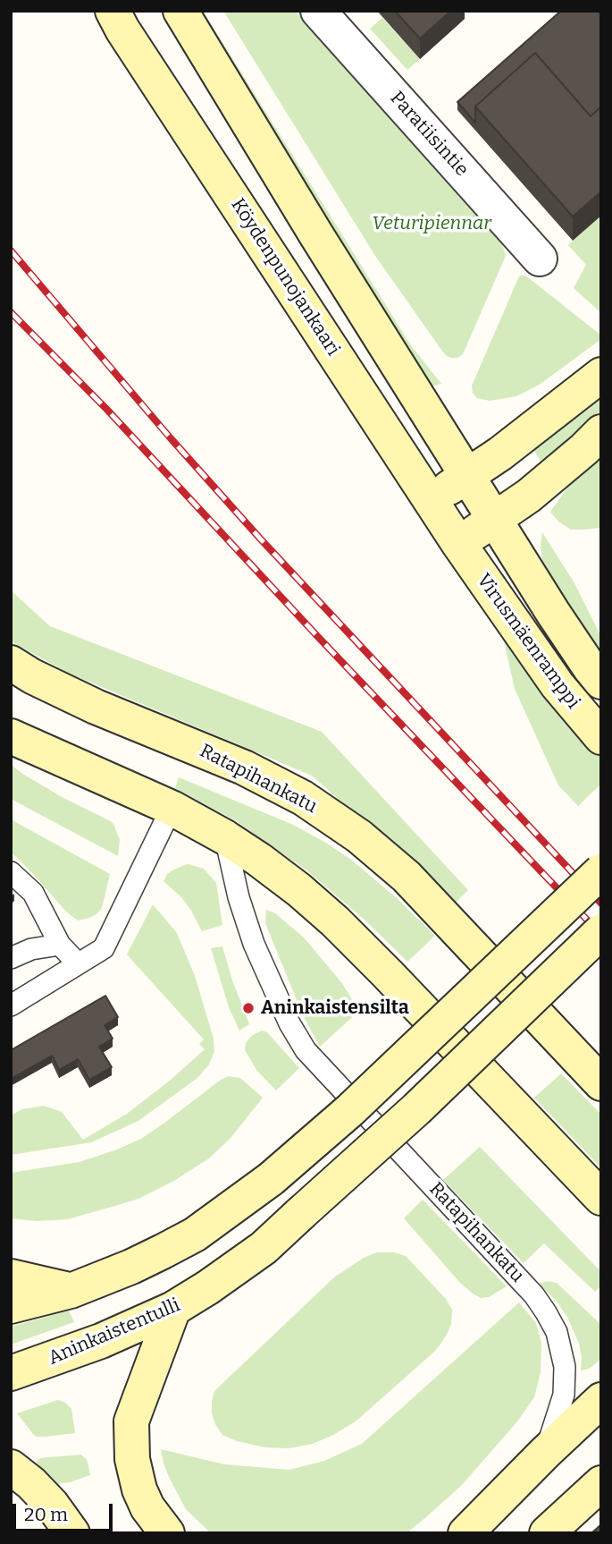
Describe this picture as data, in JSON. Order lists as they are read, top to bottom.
{
  "streets": {
    "main road": [
      "Köydenpunojankaari",
      "Virusmäenramppi",
      "Ratapihankatu",
      "Aninkaistentulli"
    ],
    "street": ["Paratiisintie"]
  },
  "crossings": [
    ["Köydenpunojankaari", "Virusmäenramppi"]
  ],
  "parks": ["Veturipiennar"],
  "places": ["Aninkaistensilta"],
  "scale_bar": "20 m"
}
